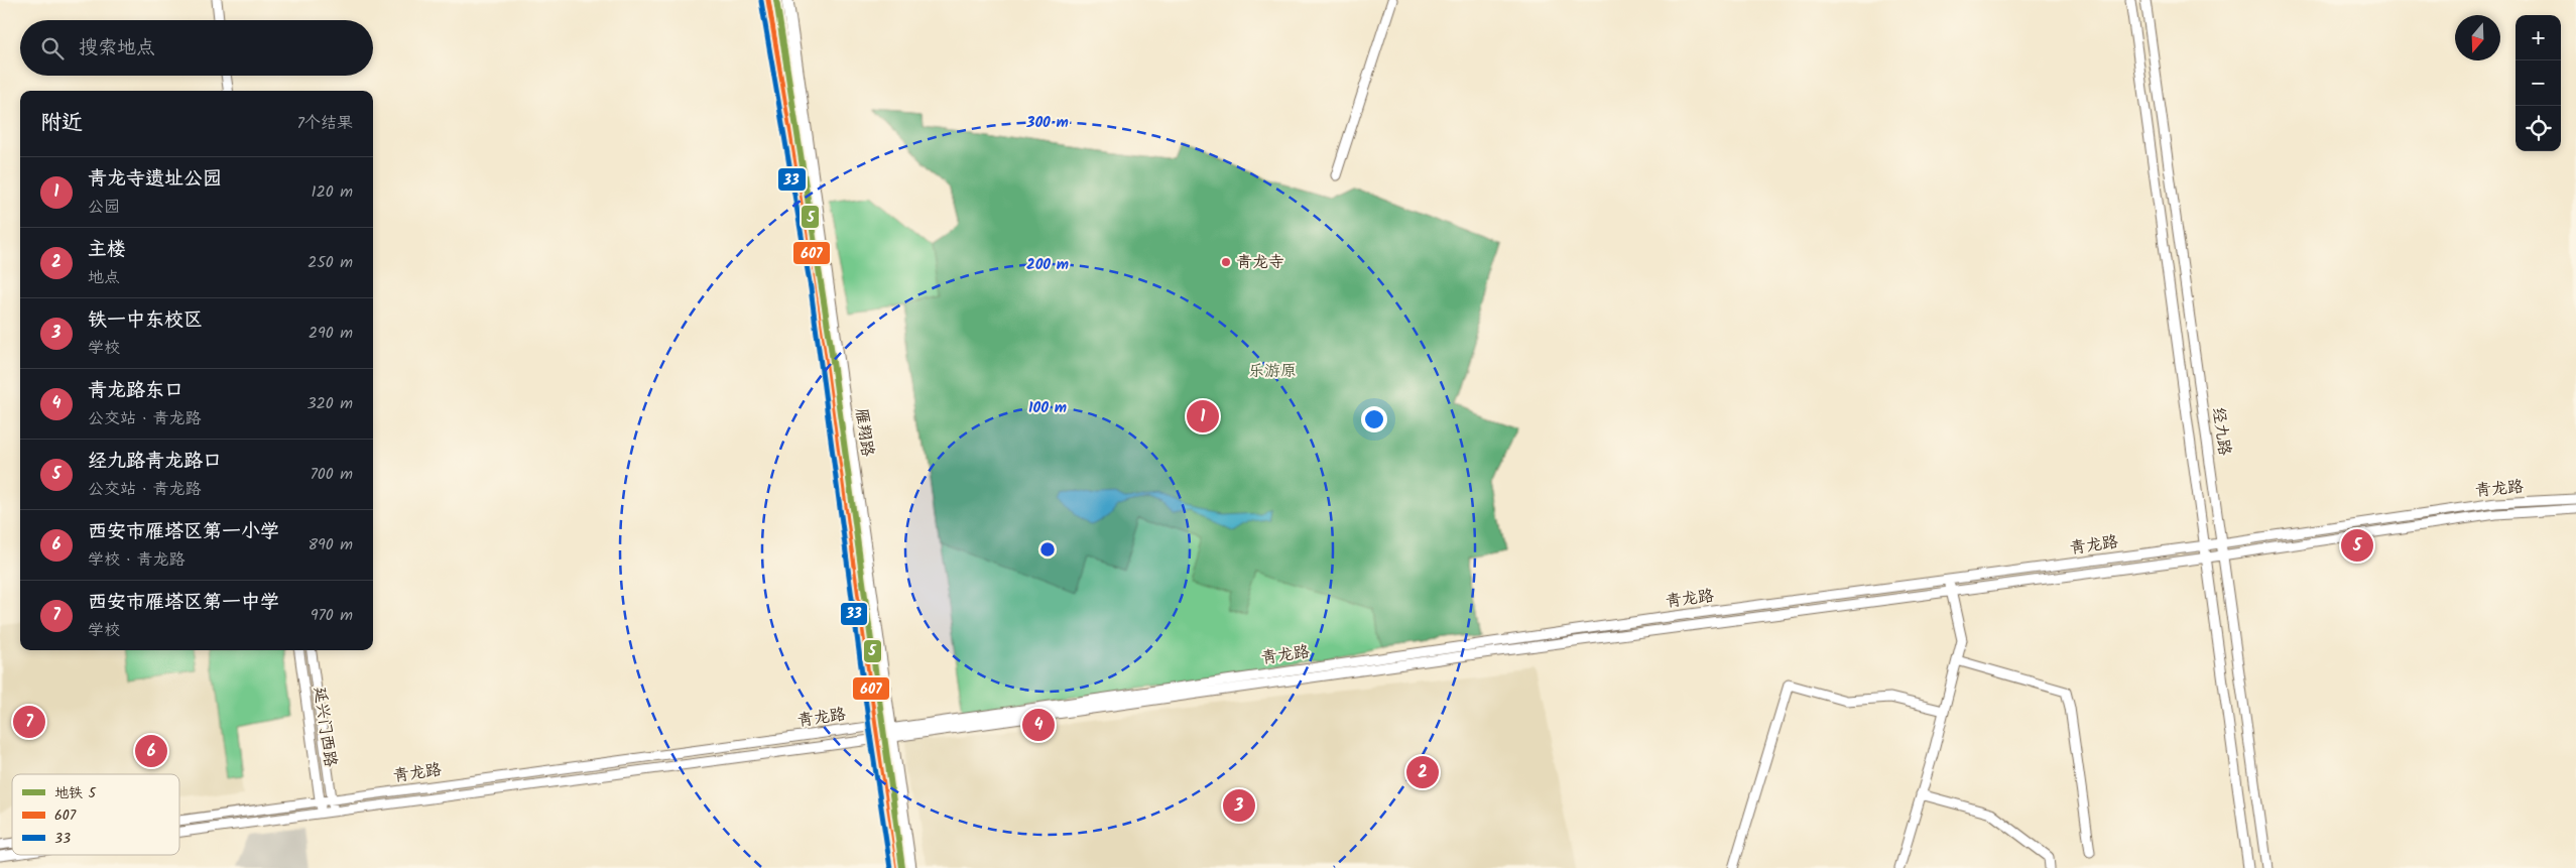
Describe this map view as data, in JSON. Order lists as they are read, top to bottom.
{
  "streets": {
    "main road": ["雁翔路"],
    "street": ["经九路", "青龙路", "延兴门西路"]
  },
  "crossings": [
    ["经九路", "青龙路"],
    ["雁翔路", "青龙路"],
    ["青龙路", "延兴门西路"]
  ],
  "parks": ["乐游原"],
  "places": ["青龙寺"],
  "lines": ["metro line 5", "transit line 607", "transit line 33"],
  "legend": ["地铁 5", "607", "33"],
  "north": "bottom",
  "page": {
    "map_buttons": ["+", "−"],
    "search": "搜索地点",
    "heading": ["附近", "7个结果"],
    "list": [
      {
        "mark": "1",
        "name": "青龙寺遗址公园",
        "note": "公园",
        "value": "120 m"
      },
      {
        "mark": "2",
        "name": "主楼",
        "note": "地点",
        "value": "250 m"
      },
      {
        "mark": "3",
        "name": "铁一中东校区",
        "note": "学校",
        "value": "290 m"
      },
      {
        "mark": "4",
        "name": "青龙路东口",
        "note": "公交站 · 青龙路",
        "value": "320 m"
      },
      {
        "mark": "5",
        "name": "经九路青龙路口",
        "note": "公交站 · 青龙路",
        "value": "700 m"
      },
      {
        "mark": "6",
        "name": "西安市雁塔区第一小学",
        "note": "学校 · 青龙路",
        "value": "890 m"
      },
      {
        "mark": "7",
        "name": "西安市雁塔区第一中学",
        "note": "学校",
        "value": "970 m"
      }
    ],
    "pins": [
      "1",
      "5",
      "7",
      "4",
      "6",
      "2",
      "3"
    ]
  },
  "rings": ["300 m", "200 m", "100 m"]
}
